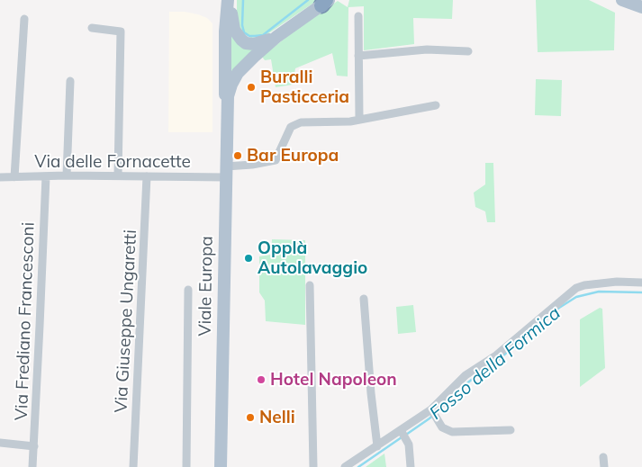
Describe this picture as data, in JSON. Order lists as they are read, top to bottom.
{
  "streets": {
    "main road": ["Viale Europa"],
    "street": ["Via delle Fornacette", "Via Frediano Francesconi", "Via Giuseppe Ungaretti"]
  },
  "crossings": [
    ["Via delle Fornacette", "Viale Europa"],
    ["Via delle Fornacette", "Via Frediano Francesconi"],
    ["Via delle Fornacette", "Via Giuseppe Ungaretti"]
  ],
  "water": ["Fosso della Formica"],
  "places": [
    "Buralli Pasticceria",
    "Bar Europa",
    "Opplà Autolavaggio",
    "Hotel Napoleon",
    "Nelli"
  ]
}
